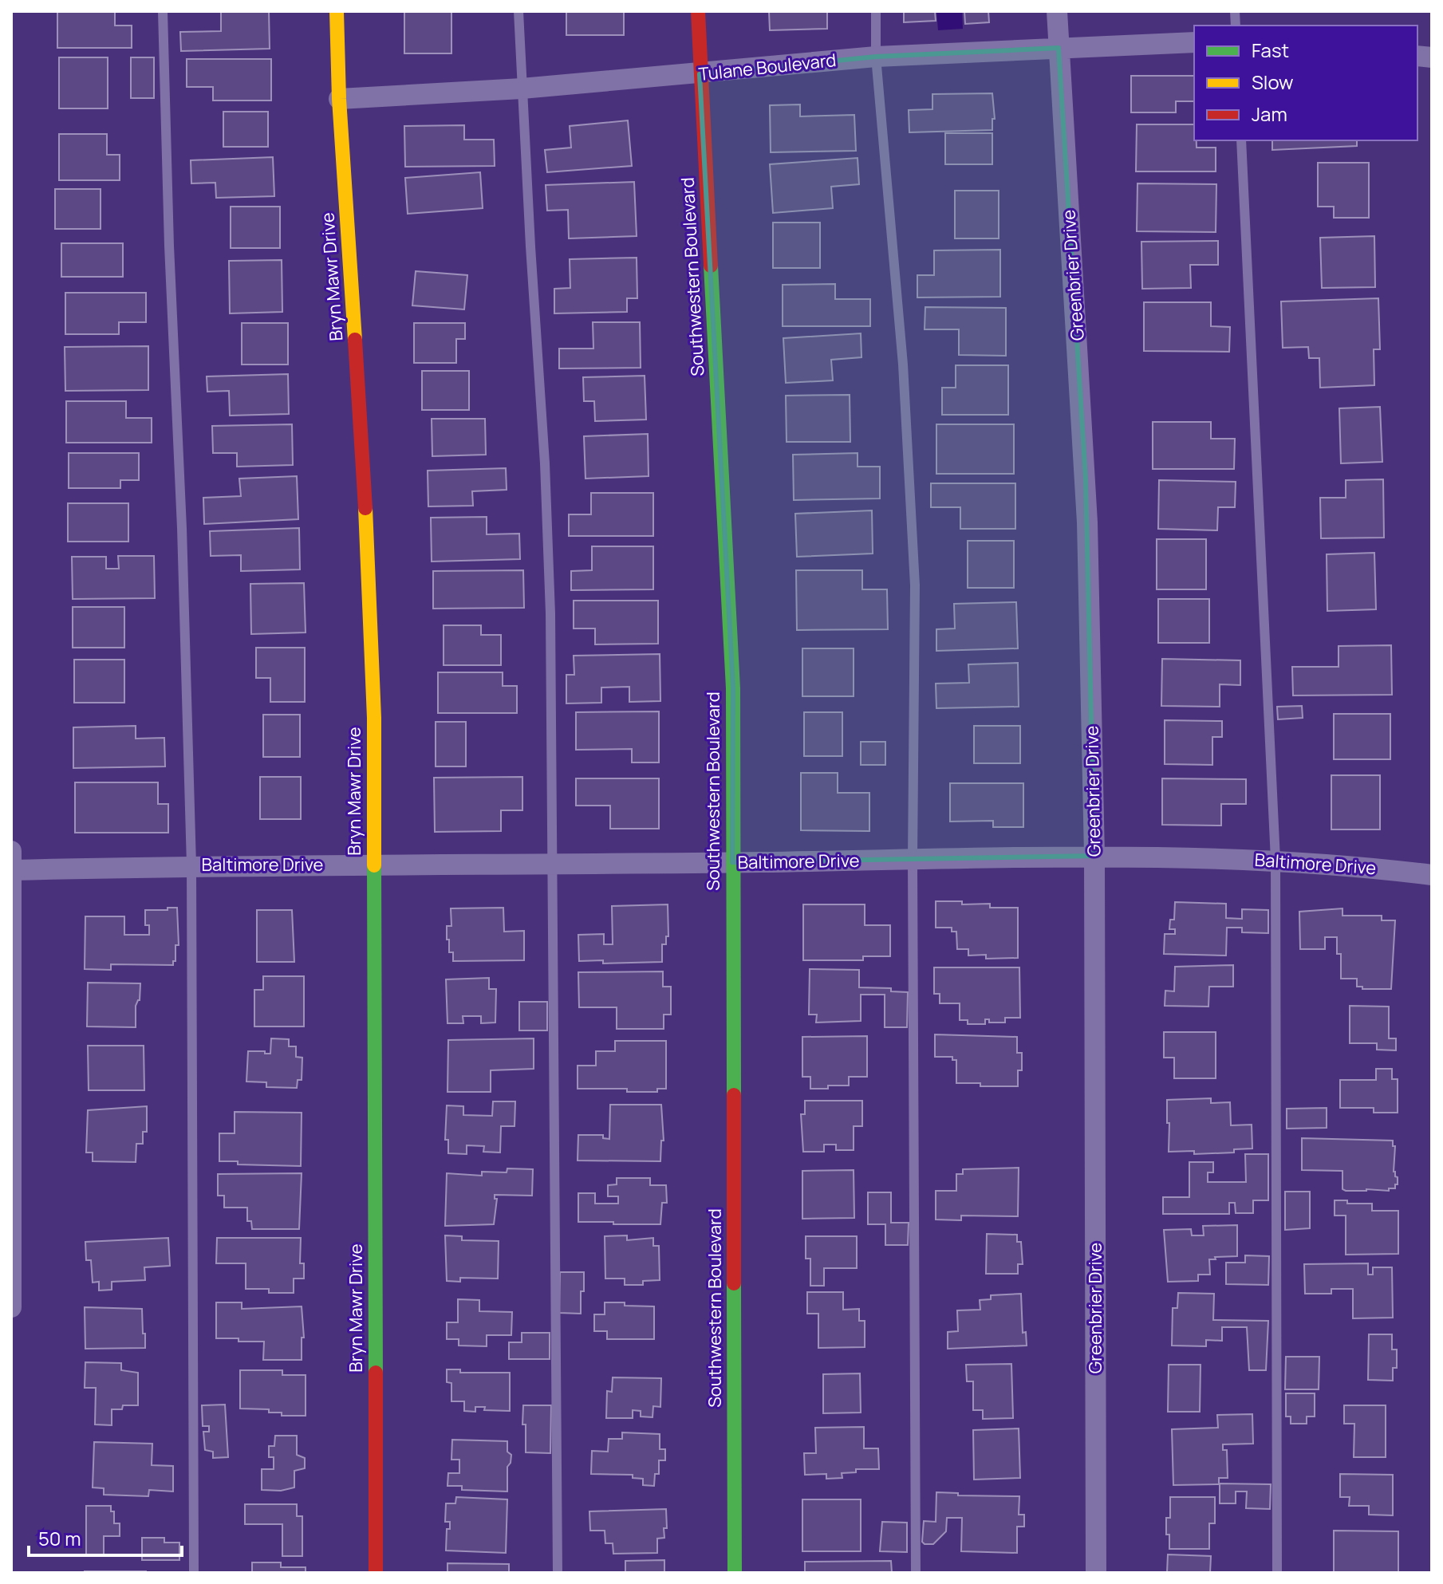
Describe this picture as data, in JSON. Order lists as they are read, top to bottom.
{
  "streets": {
    "street": [
      "Tulane Boulevard",
      "Greenbrier Drive",
      "Bryn Mawr Drive",
      "Southwestern Boulevard",
      "Baltimore Drive"
    ]
  },
  "crossings": [
    ["Tulane Boulevard", "Greenbrier Drive"],
    ["Tulane Boulevard", "Bryn Mawr Drive"],
    ["Tulane Boulevard", "Southwestern Boulevard"],
    ["Greenbrier Drive", "Baltimore Drive"],
    ["Bryn Mawr Drive", "Baltimore Drive"],
    ["Southwestern Boulevard", "Baltimore Drive"]
  ],
  "legend": ["Fast", "Slow", "Jam"],
  "scale_bar": "50 m"
}
